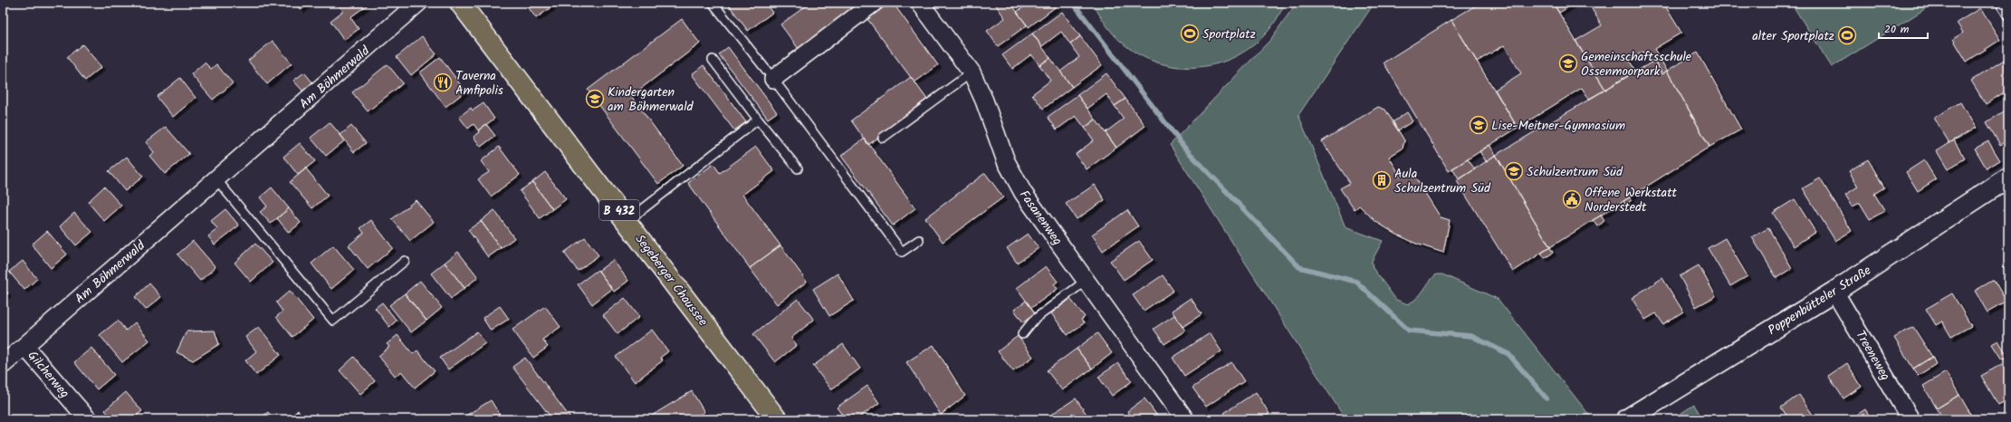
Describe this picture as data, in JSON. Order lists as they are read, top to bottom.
{
  "streets": {
    "main road": ["B 432", "Segeberger Chaussee", "Poppenbütteler Straße"],
    "street": [
      "Am Böhmerwald",
      "Fasanenweg",
      "Treeneweg",
      "Gilcherweg"
    ]
  },
  "crossings": [
    ["Am Böhmerwald", "Gilcherweg"],
    ["Poppenbütteler Straße", "Treeneweg"]
  ],
  "places": {
    "sports": ["Sportplatz", "alter Sportplatz"],
    "school or university": [
      "Gemeinschaftsschule Ossenmoorpark",
      "Kindergarten am Böhmerwald",
      "Lise-Meitner-Gymnasium",
      "Schulzentrum Süd"
    ],
    "restaurant": ["Taverna Amfipolis"],
    "building": ["Aula Schulzentrum Süd"],
    "public building": ["Offene Werkstatt Norderstedt"]
  },
  "scale_bar": "20 m"
}
